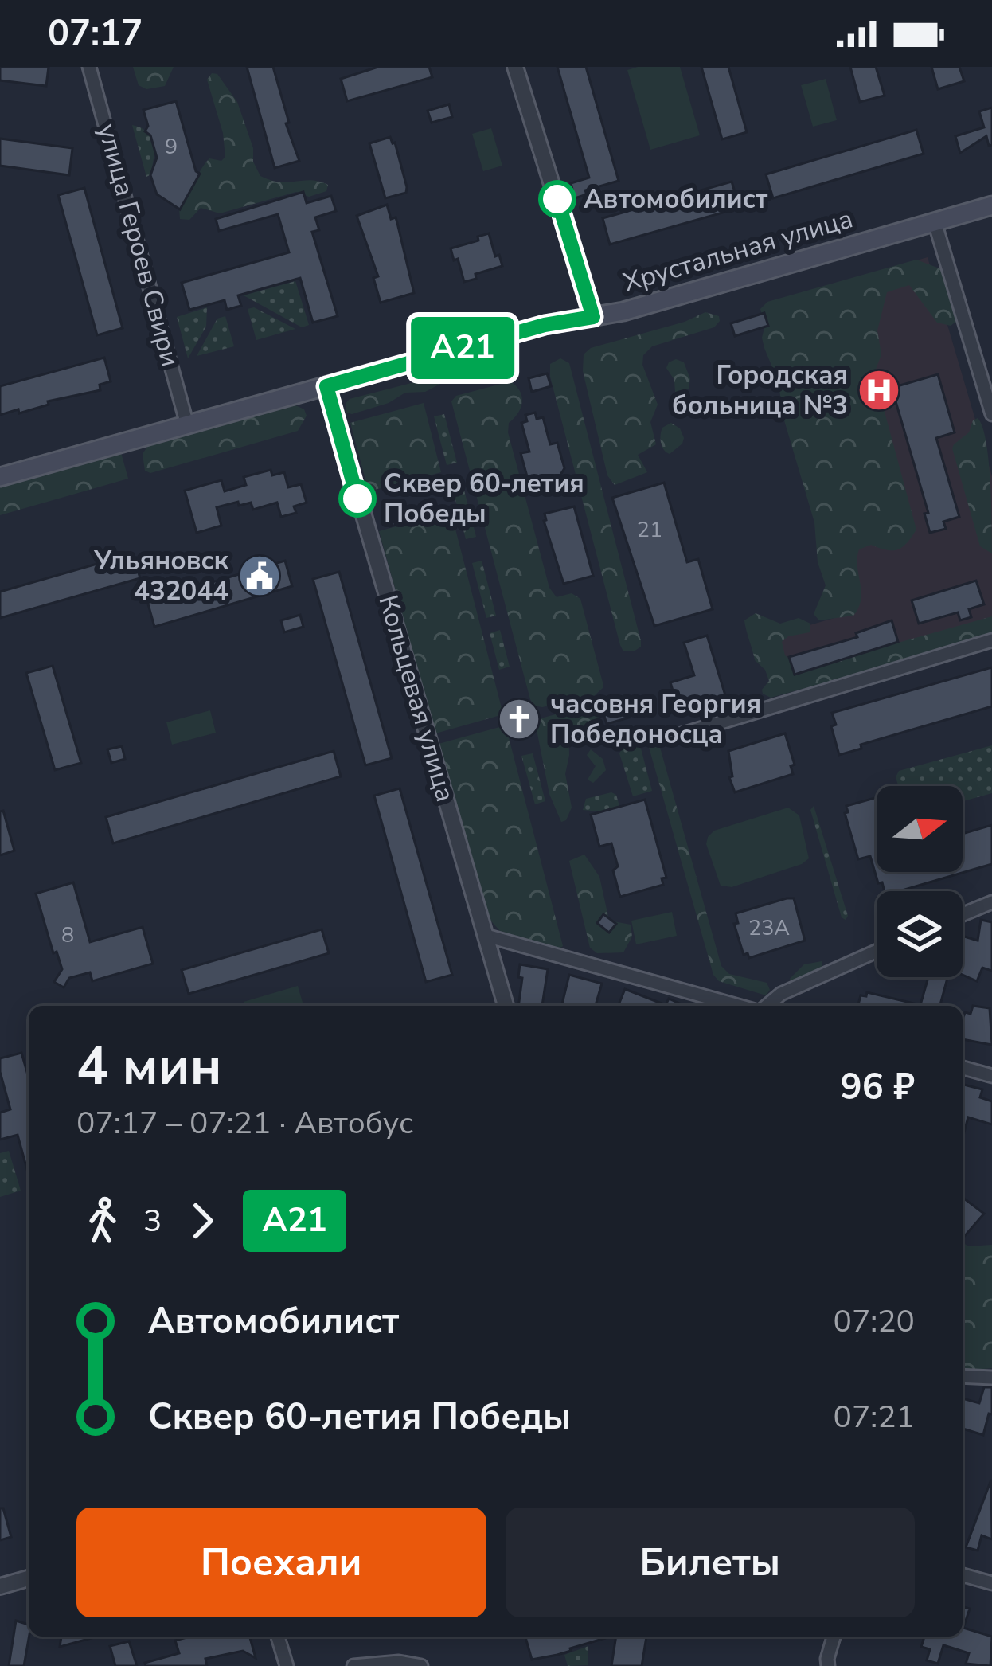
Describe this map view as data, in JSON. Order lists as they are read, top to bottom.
{
  "streets": {
    "main road": ["Хрустальная улица"],
    "street": ["улица Героев Свири", "Кольцевая улица"]
  },
  "crossings": [
    ["улица Героев Свири", "Хрустальная улица"],
    ["Хрустальная улица", "Кольцевая улица"]
  ],
  "places": {
    "other": ["Автомобилист", "Сквер 60-летия Победы"],
    "hospital": ["Городская больница №3"],
    "public building": ["Ульяновск 432044"],
    "church": ["часовня Георгия Победоносца"]
  },
  "lines": ["bus line А21"],
  "house_numbers": [
    "9",
    "21",
    "23А",
    "8"
  ],
  "north": "right",
  "page": {
    "status": "07:17",
    "on_map": "А21",
    "heading": ["4 мин", "07:17 – 07:21 · Автобус", "96 ₽"],
    "legs": ["3", "А21"],
    "list": [
      {
        "name": "Автомобилист",
        "value": "07:20"
      },
      {
        "name": "Сквер 60-летия Победы",
        "value": "07:21"
      }
    ],
    "buttons": ["Поехали", "Билеты"]
  }
}
